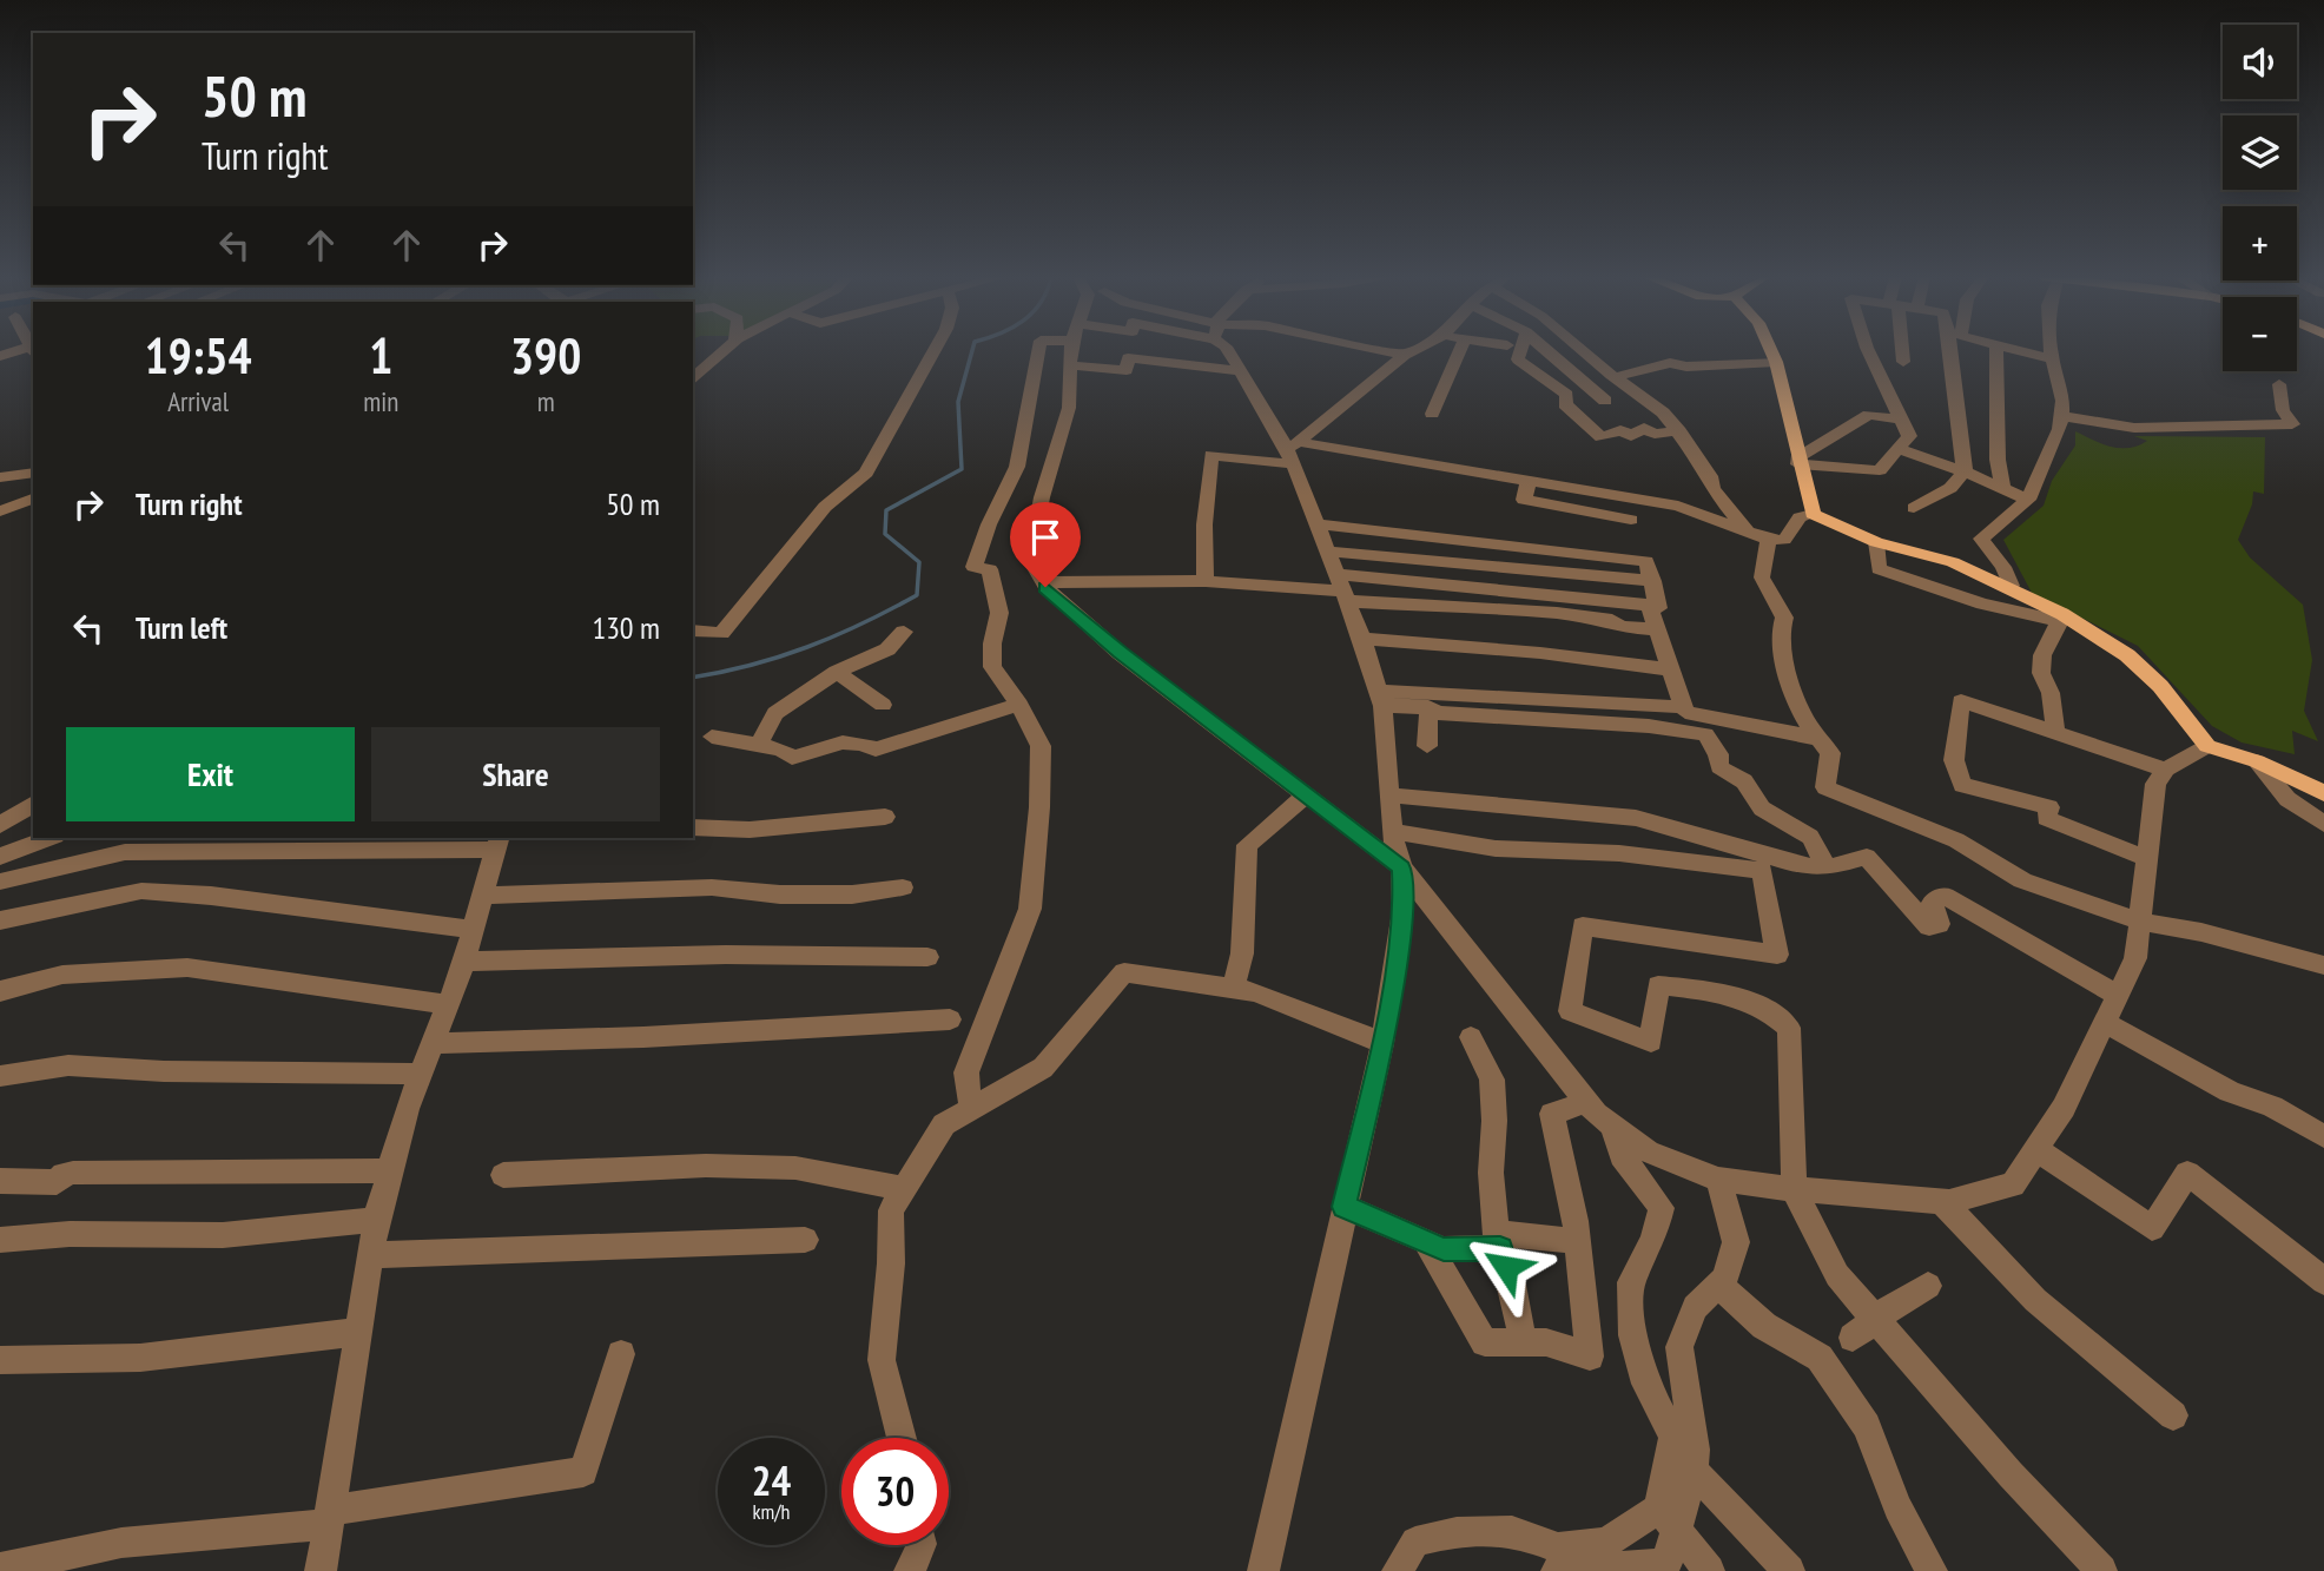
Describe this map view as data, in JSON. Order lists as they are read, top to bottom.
{
  "page": {
    "map_buttons": ["+", "−"],
    "turn": ["50 m", "Turn right"],
    "eta": [
      "19:54",
      "Arrival",
      "1",
      "min",
      "390",
      "m"
    ],
    "list": [
      {
        "name": "Turn right",
        "value": "50 m"
      },
      {
        "name": "Turn left",
        "value": "130 m"
      }
    ],
    "buttons": ["Exit", "Share"],
    "speed": "24 km/h",
    "limit": "30"
  }
}
